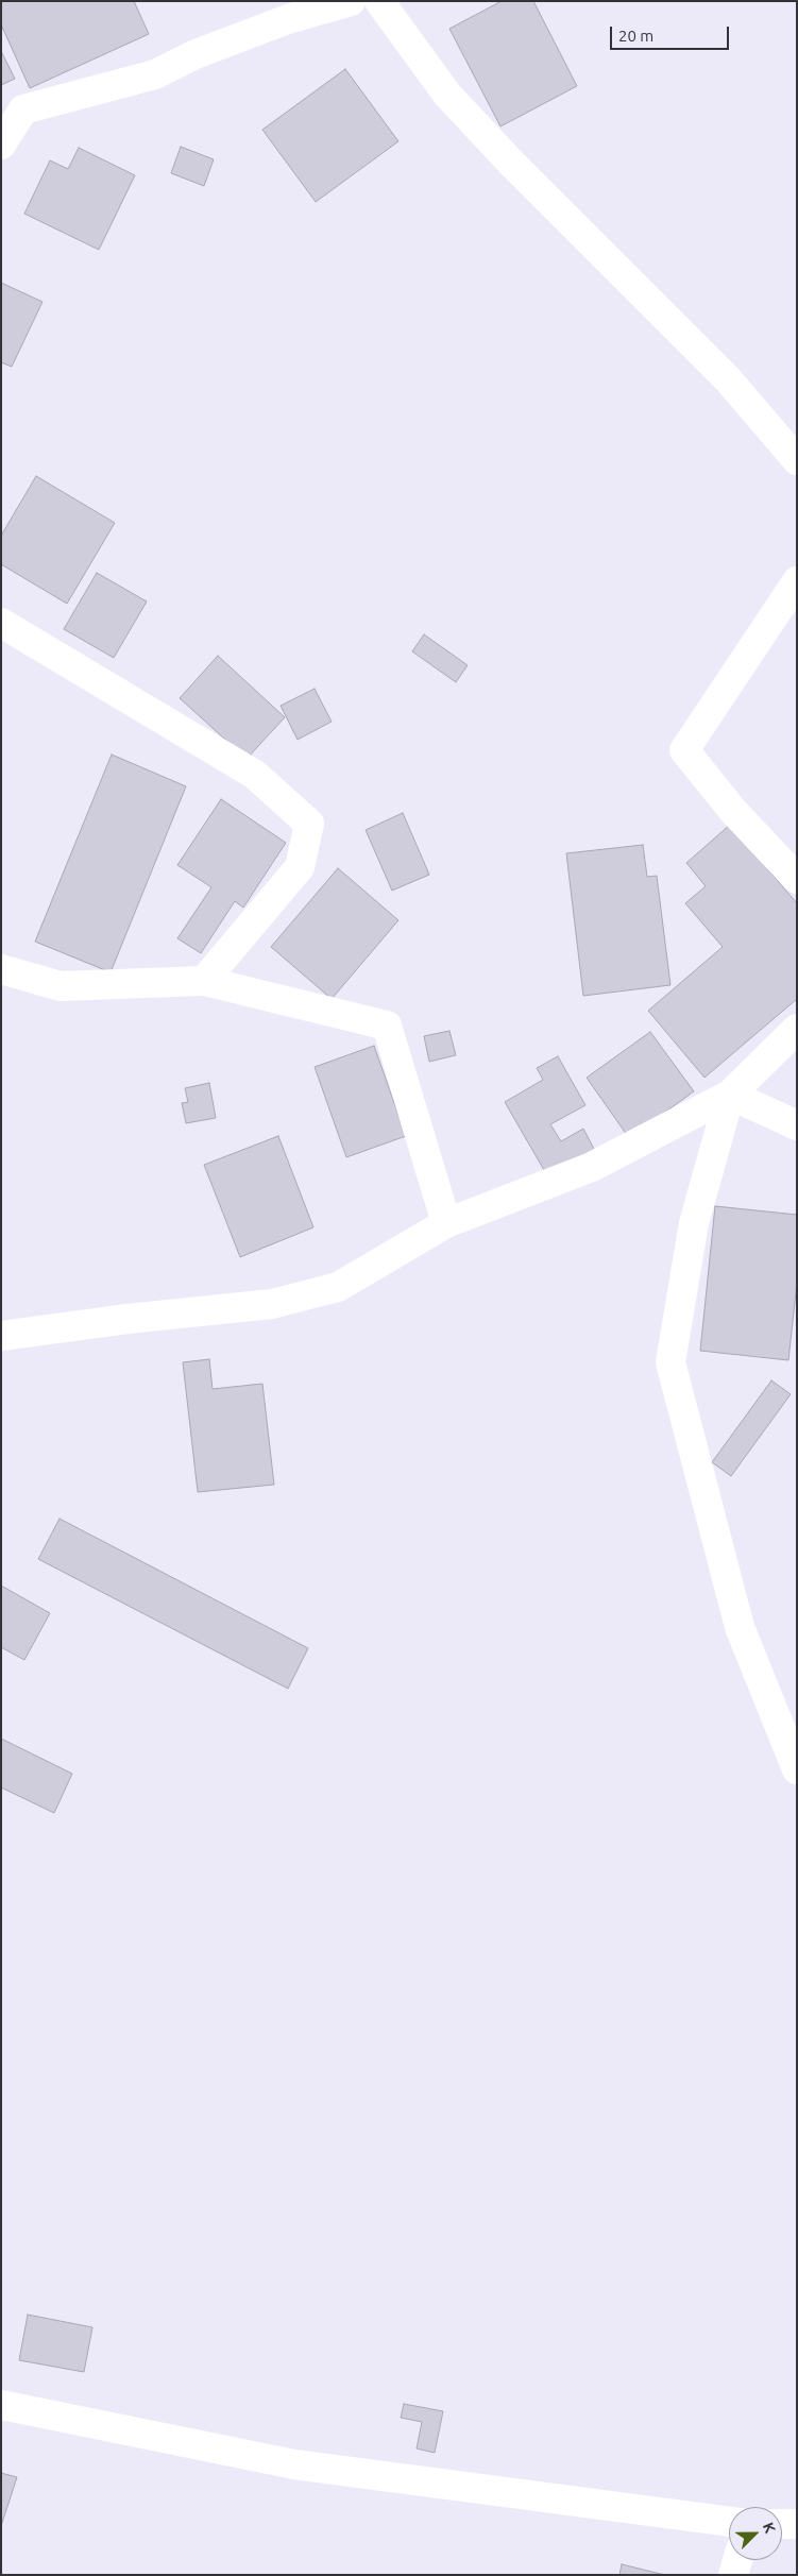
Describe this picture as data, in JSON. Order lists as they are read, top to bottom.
{
  "scale_bar": "20 m",
  "north": "top right"
}
